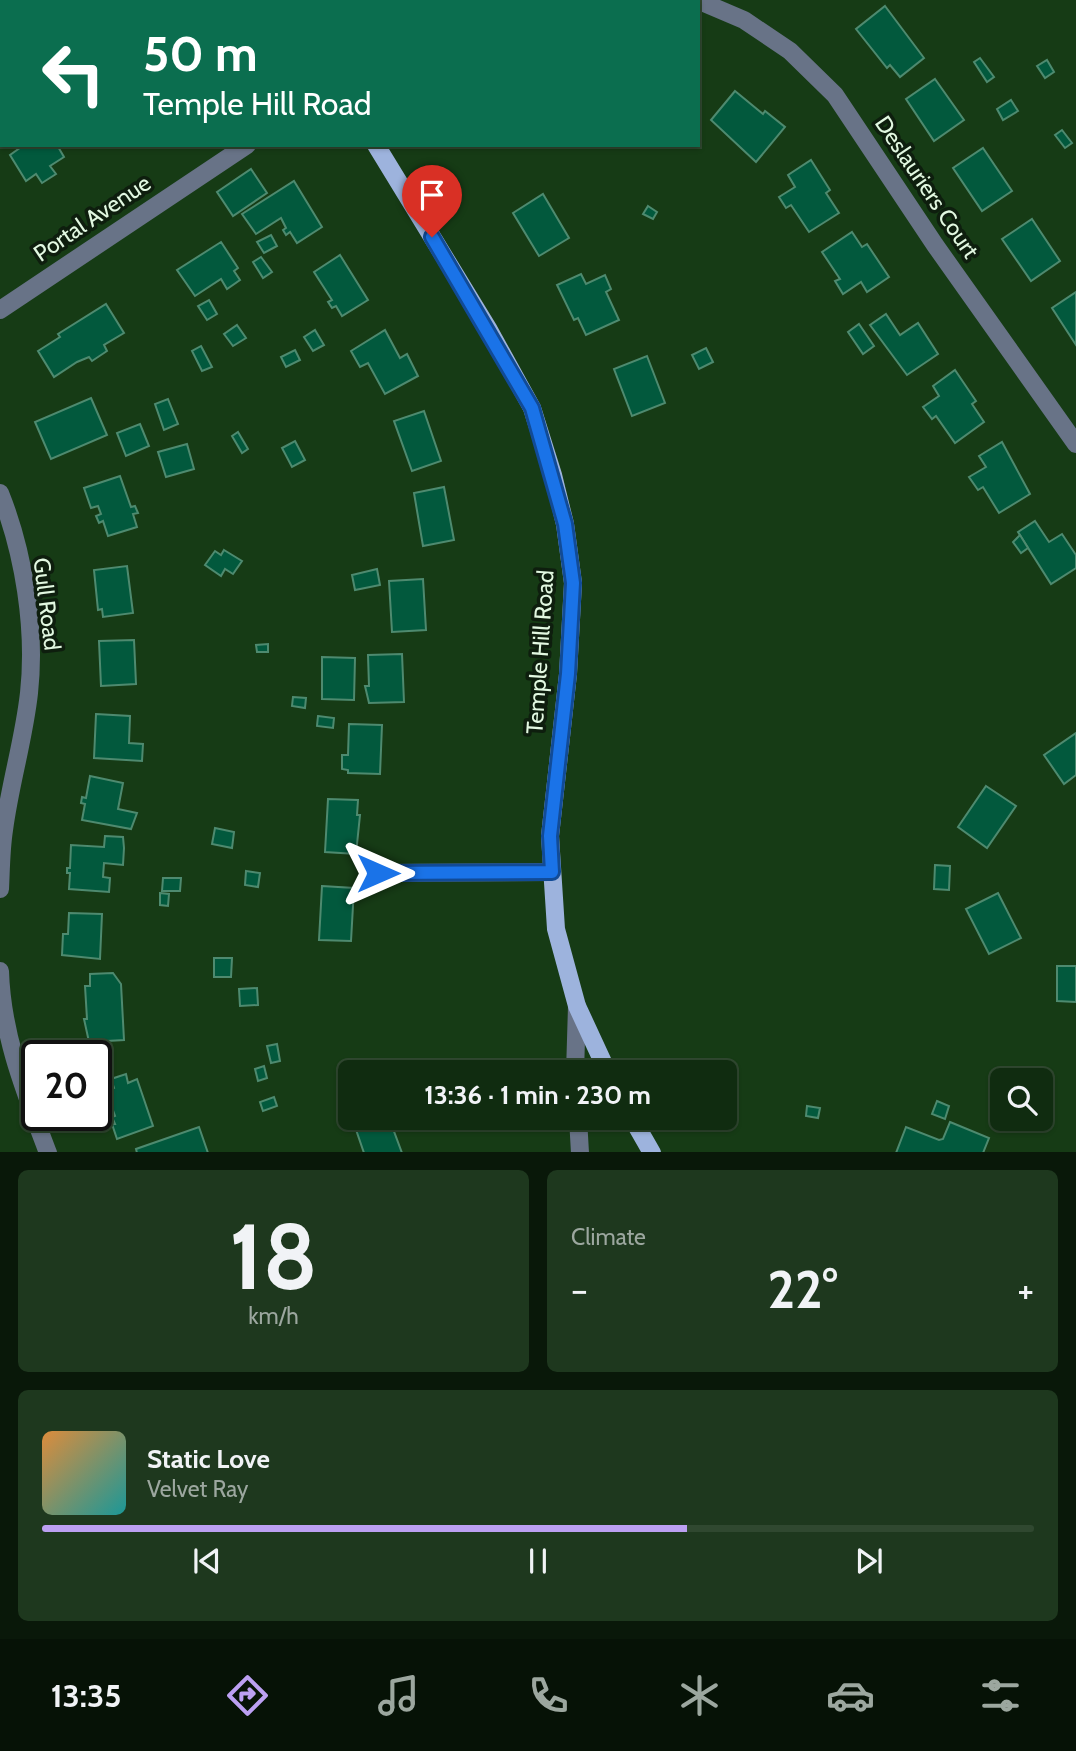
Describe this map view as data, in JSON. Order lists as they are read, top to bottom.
{
  "streets": {
    "main road": ["Temple Hill Road"],
    "street": ["Deslauriers Court", "Portal Avenue", "Gull Road"]
  },
  "page": {
    "turn": ["50 m", "Temple Hill Road"],
    "limit": "20",
    "trip": "13:36 · 1 min · 230 m",
    "tile": [
      ["18", "km/h"],
      "Climate"
    ],
    "heat": ["−", "22°", "+"],
    "song": ["Static Love", "Velvet Ray"],
    "tabs": "13:35"
  }
}
